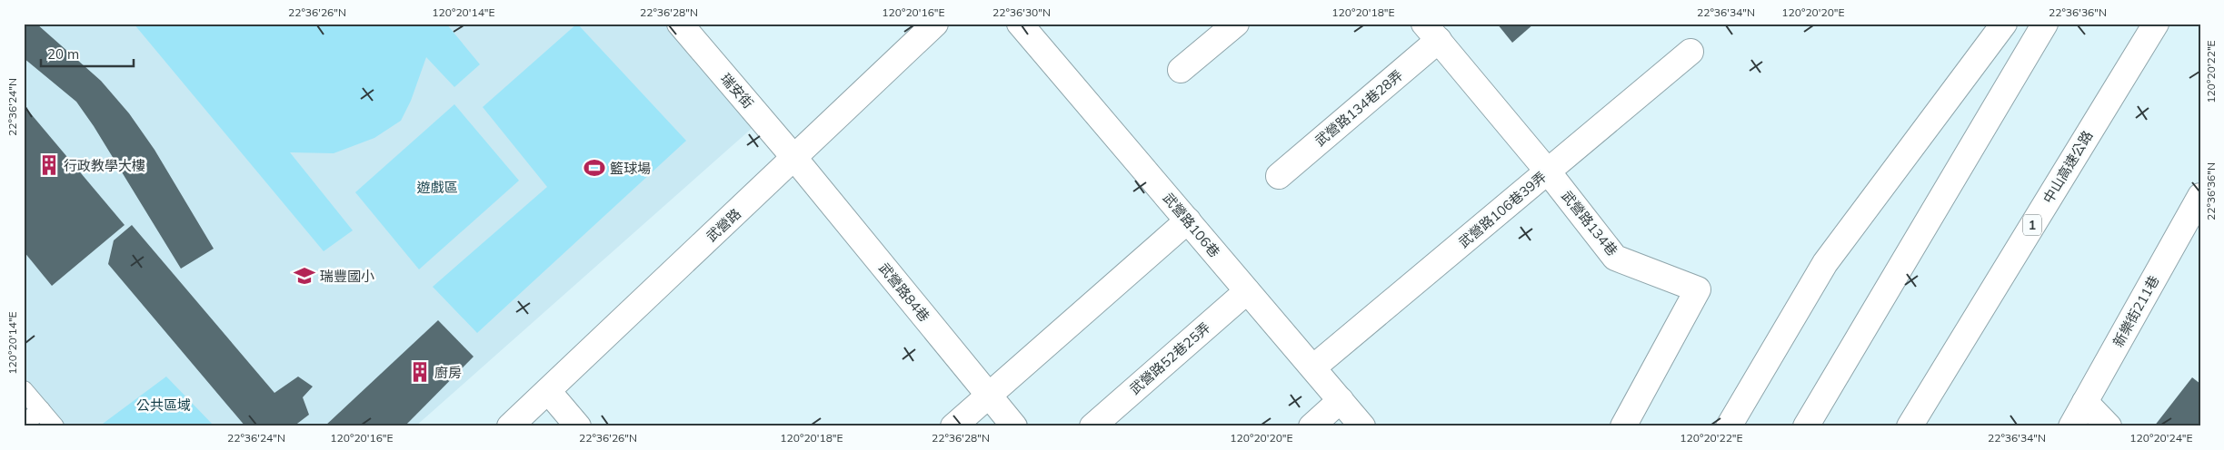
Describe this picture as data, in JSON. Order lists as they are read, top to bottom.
{
  "streets": {
    "main road": [
      "瑞安街",
      "武營路134巷28弄",
      "中山高速公路",
      "武營路106巷39弄",
      "武營路134巷",
      "武營路",
      "武營路106巷",
      "1",
      "武營路84巷",
      "新樂街211巷",
      "武營路52巷25弄"
    ]
  },
  "crossings": [
    ["瑞安街", "武營路"],
    ["瑞安街", "武營路84巷"],
    ["武營路134巷28弄", "武營路134巷"],
    ["武營路106巷39弄", "武營路134巷"],
    ["武營路106巷39弄", "武營路106巷"],
    ["武營路", "武營路84巷"],
    ["武營路106巷", "武營路52巷25弄"]
  ],
  "parks": ["遊戲區", "公共區域"],
  "places": {
    "building": ["行政教學大樓", "廚房"],
    "sports": ["籃球場"],
    "school or university": ["瑞豐國小"]
  },
  "scale_bar": "20 m",
  "coordinates": [
    "22°36'26\"N",
    "120°20'14\"E",
    "22°36'28\"N",
    "120°20'16\"E",
    "22°36'30\"N",
    "120°20'18\"E",
    "22°36'34\"N",
    "120°20'20\"E",
    "22°36'36\"N",
    "120°20'22\"E",
    "22°36'24\"N",
    "120°20'24\"E"
  ]
}
